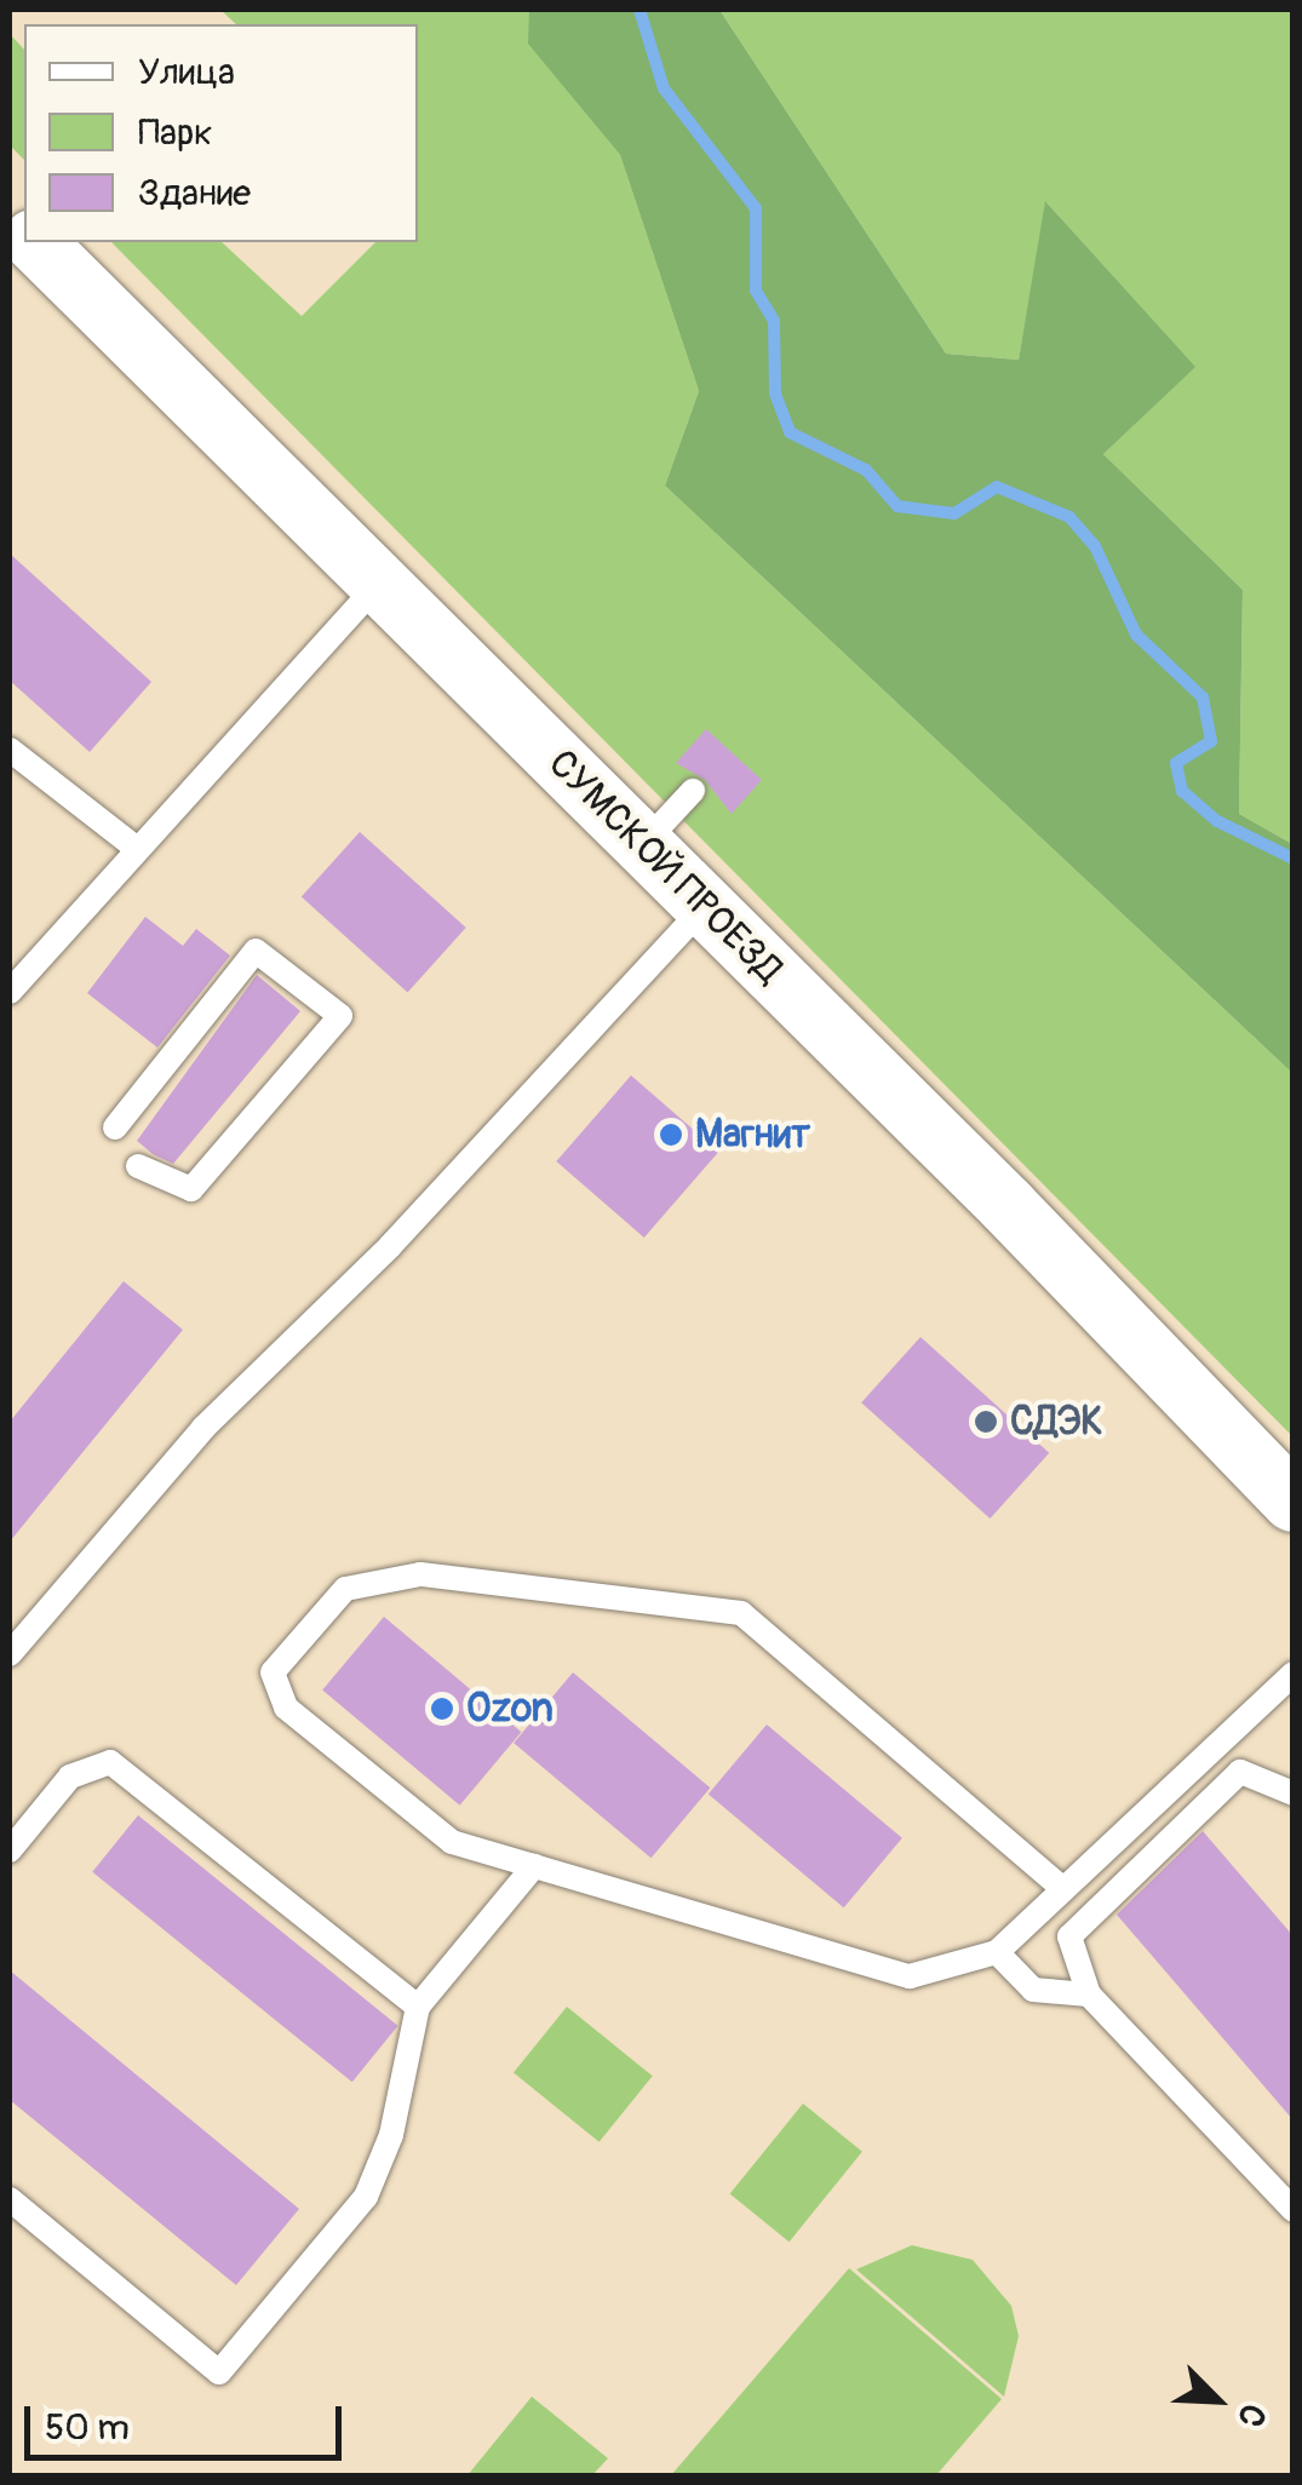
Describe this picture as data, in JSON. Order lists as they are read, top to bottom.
{
  "streets": {
    "street": ["СУМСКОЙ ПРОЕЗД"]
  },
  "places": ["Магнит", "СДЭК", "Ozon"],
  "legend": ["Улица", "Парк", "Здание"],
  "scale_bar": "50 m",
  "north": "bottom right"
}
